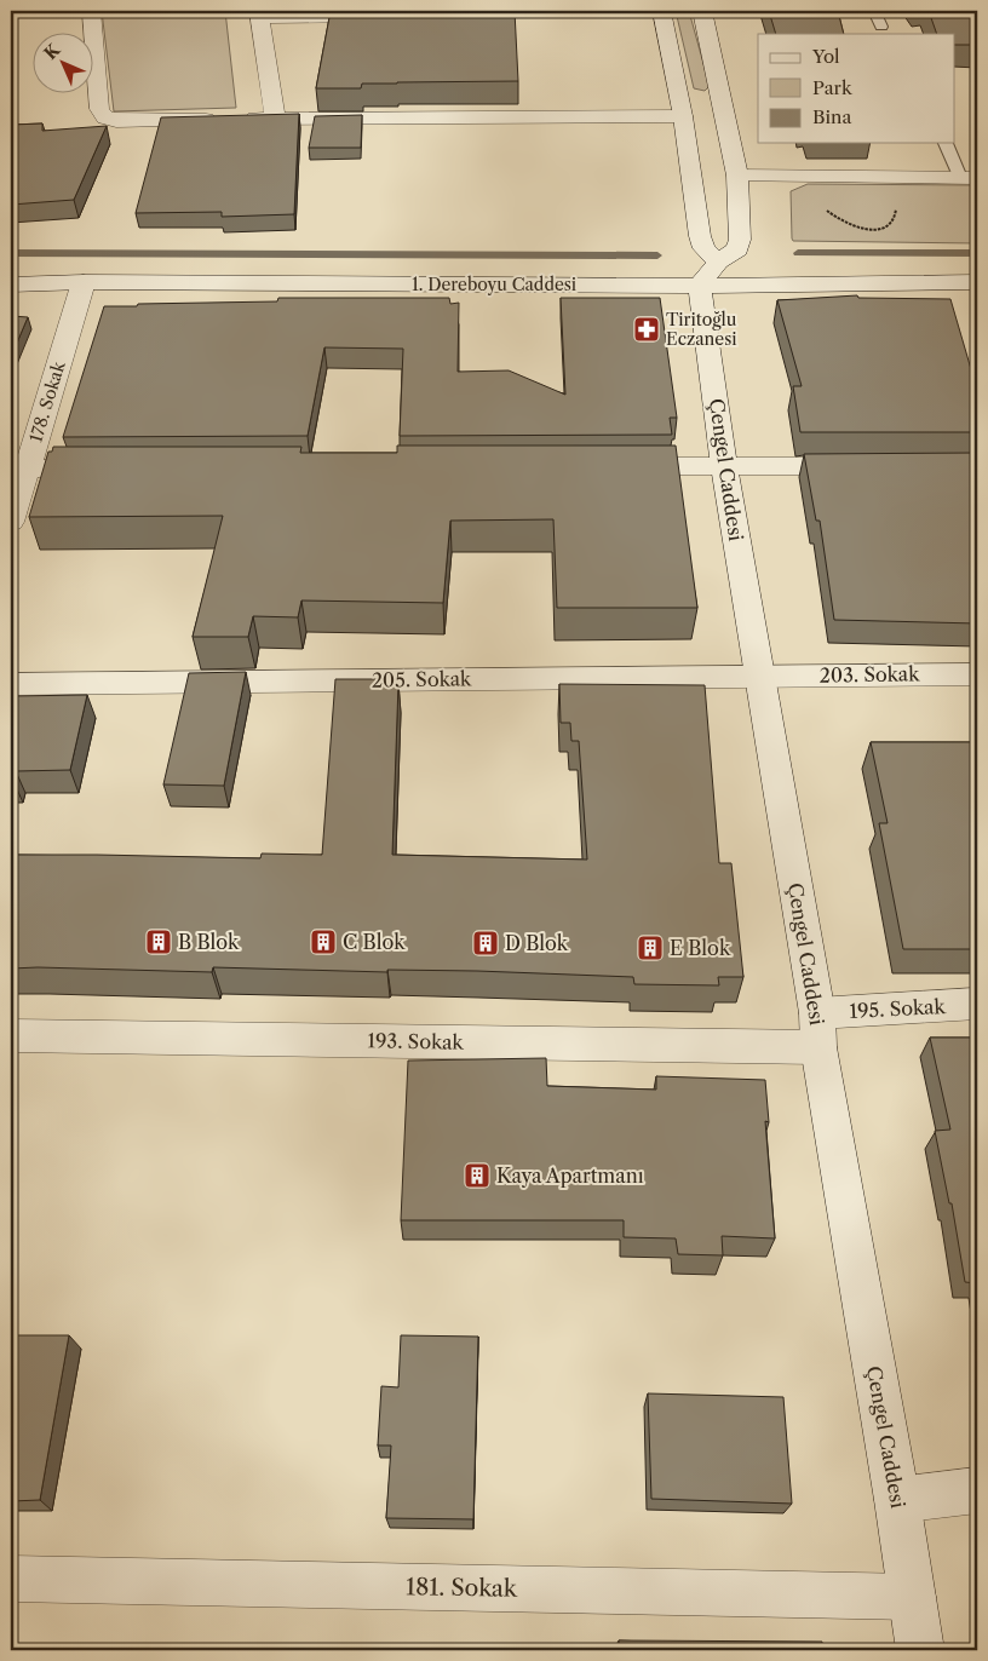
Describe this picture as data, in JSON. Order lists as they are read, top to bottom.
{
  "streets": {
    "street": [
      "1. Dereboyu Caddesi",
      "178. Sokak",
      "Çengel Caddesi",
      "203. Sokak",
      "205. Sokak",
      "195. Sokak",
      "193. Sokak",
      "181. Sokak"
    ]
  },
  "crossings": [
    ["1. Dereboyu Caddesi", "178. Sokak"],
    ["1. Dereboyu Caddesi", "Çengel Caddesi"],
    ["Çengel Caddesi", "203. Sokak"],
    ["Çengel Caddesi", "205. Sokak"],
    ["Çengel Caddesi", "195. Sokak"],
    ["Çengel Caddesi", "193. Sokak"],
    ["Çengel Caddesi", "181. Sokak"],
    ["203. Sokak", "205. Sokak"],
    ["195. Sokak", "193. Sokak"]
  ],
  "places": {
    "pharmacy": ["Tiritoğlu Eczanesi"],
    "building": [
      "B Blok",
      "C Blok",
      "D Blok",
      "E Blok",
      "Kaya Apartmanı"
    ]
  },
  "legend": ["Yol", "Park", "Bina"],
  "north": "top left"
}
